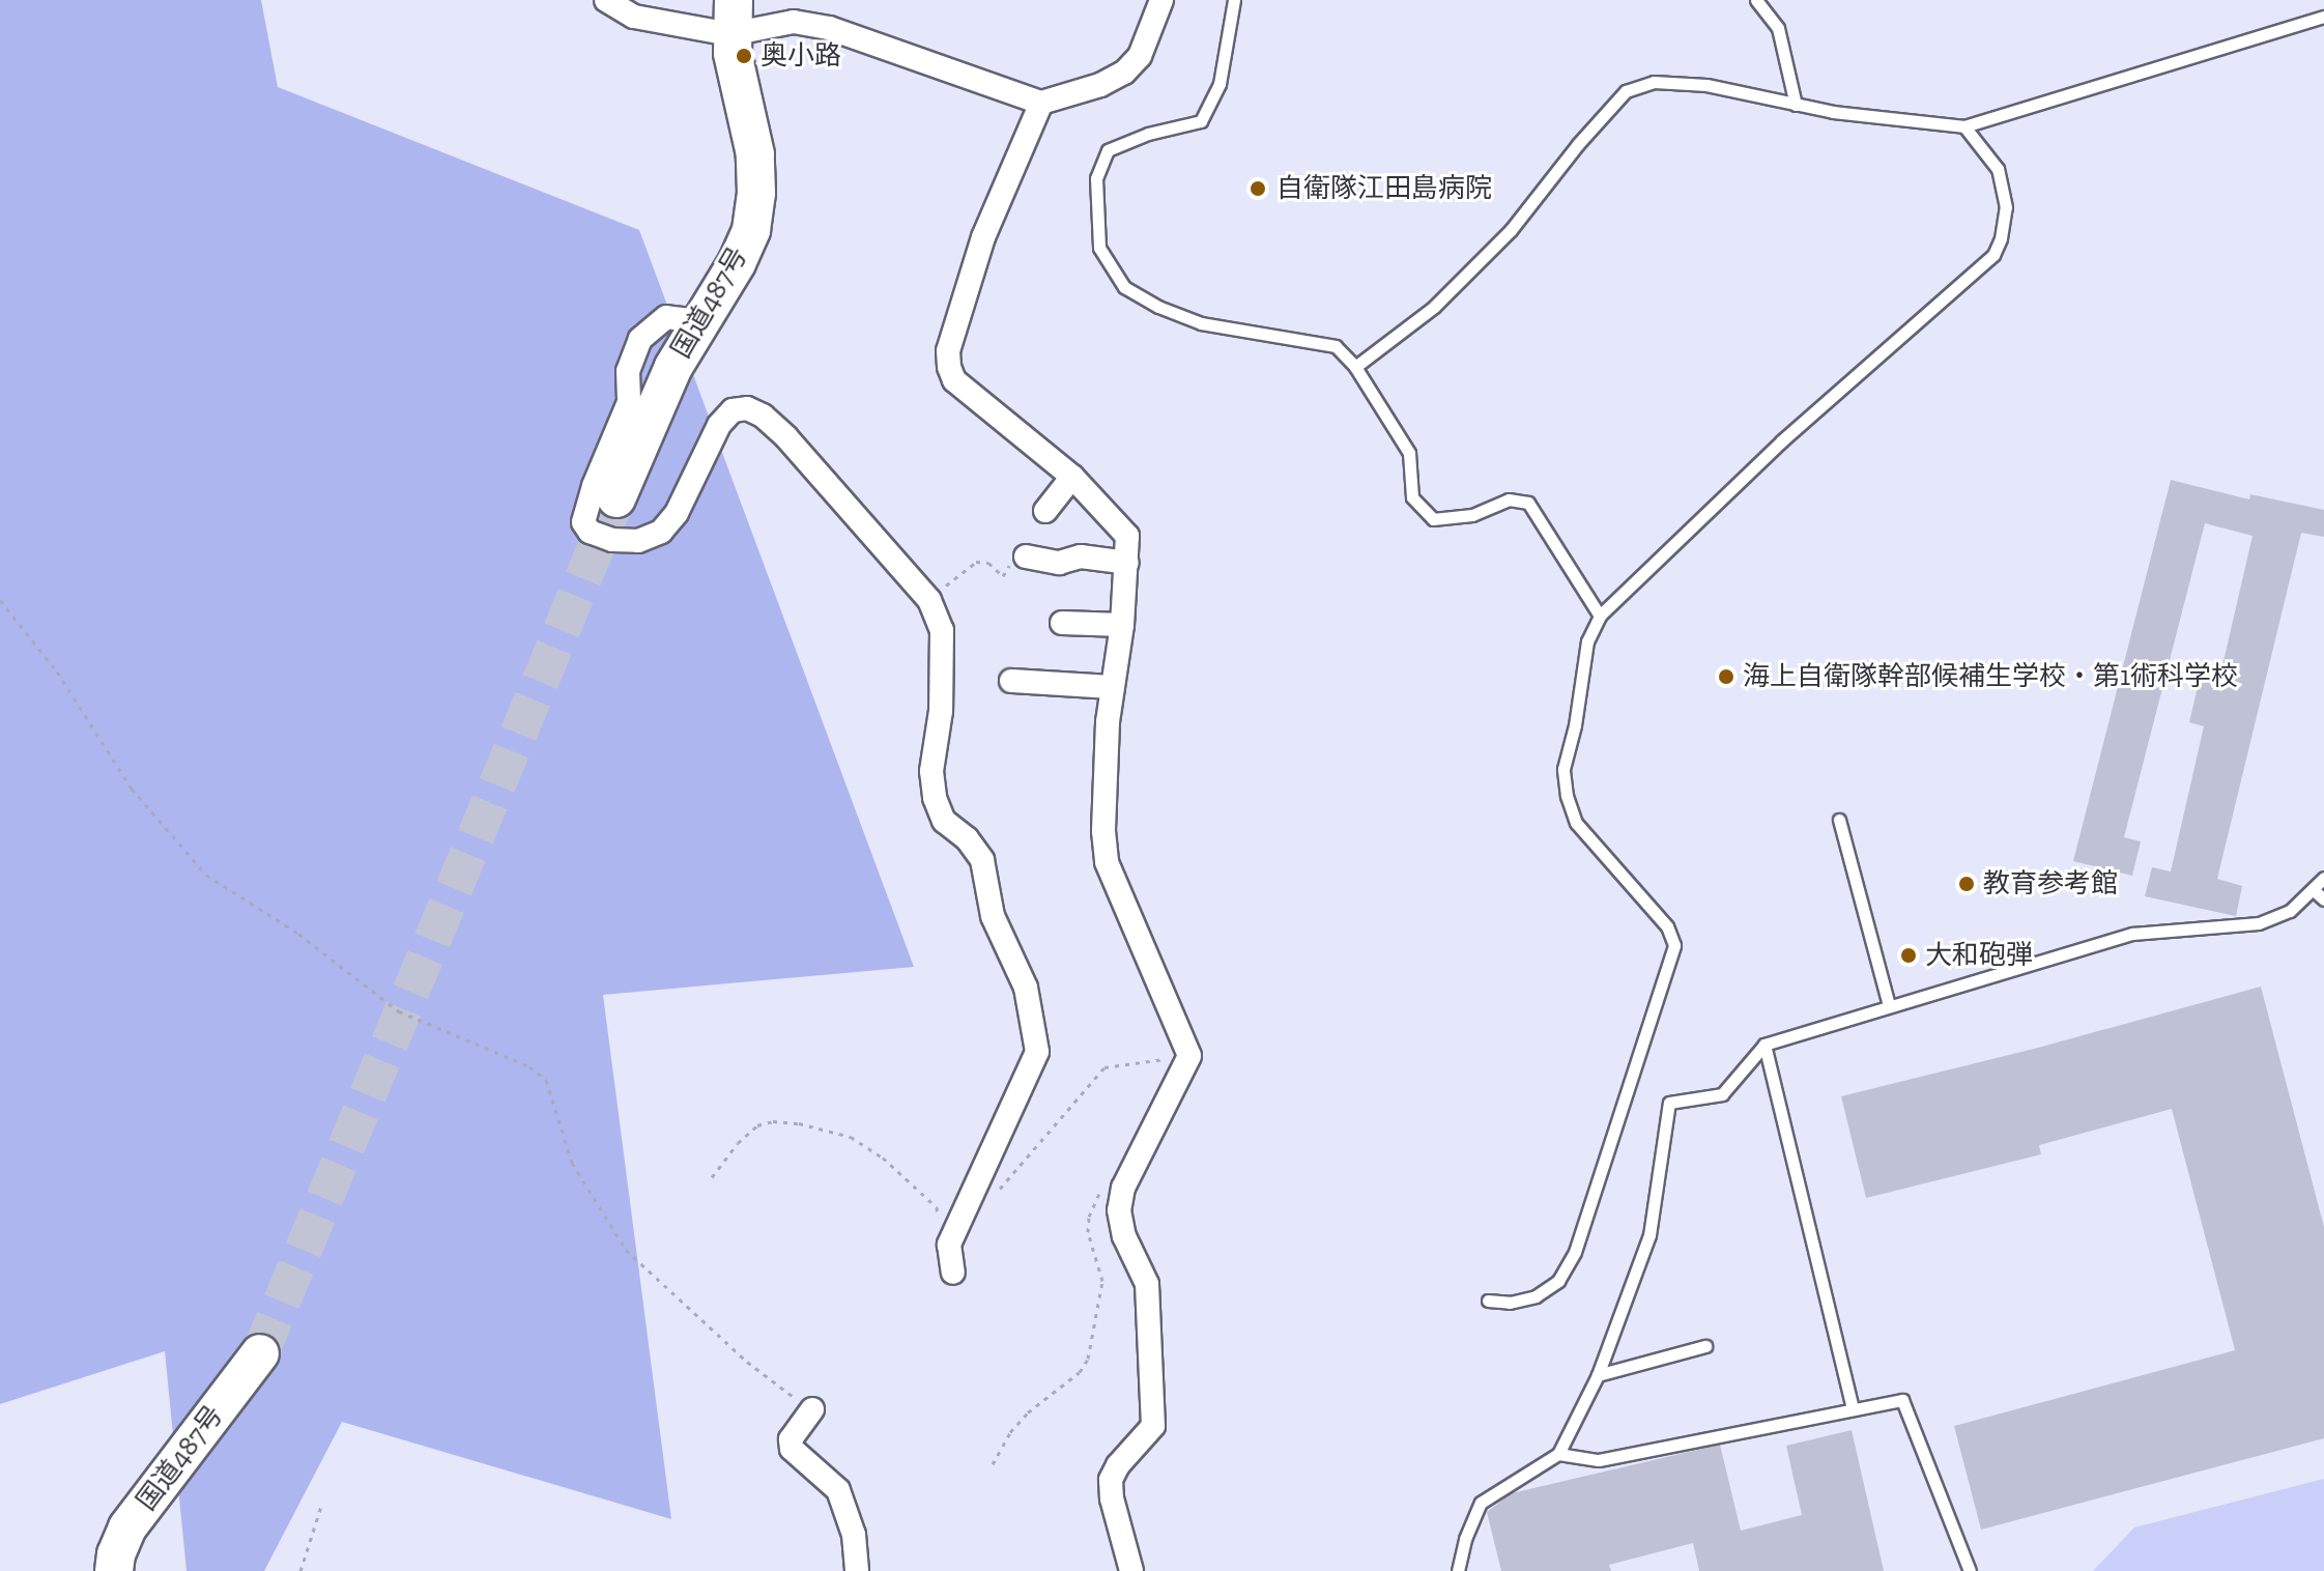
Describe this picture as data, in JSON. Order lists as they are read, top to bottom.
{
  "streets": {
    "highway": ["国道487号"]
  },
  "places": [
    "奥小路",
    "自衛隊江田島病院",
    "海上自衛隊幹部候補生学校・第1術科学校",
    "教育参考館",
    "大和砲弾"
  ]
}
